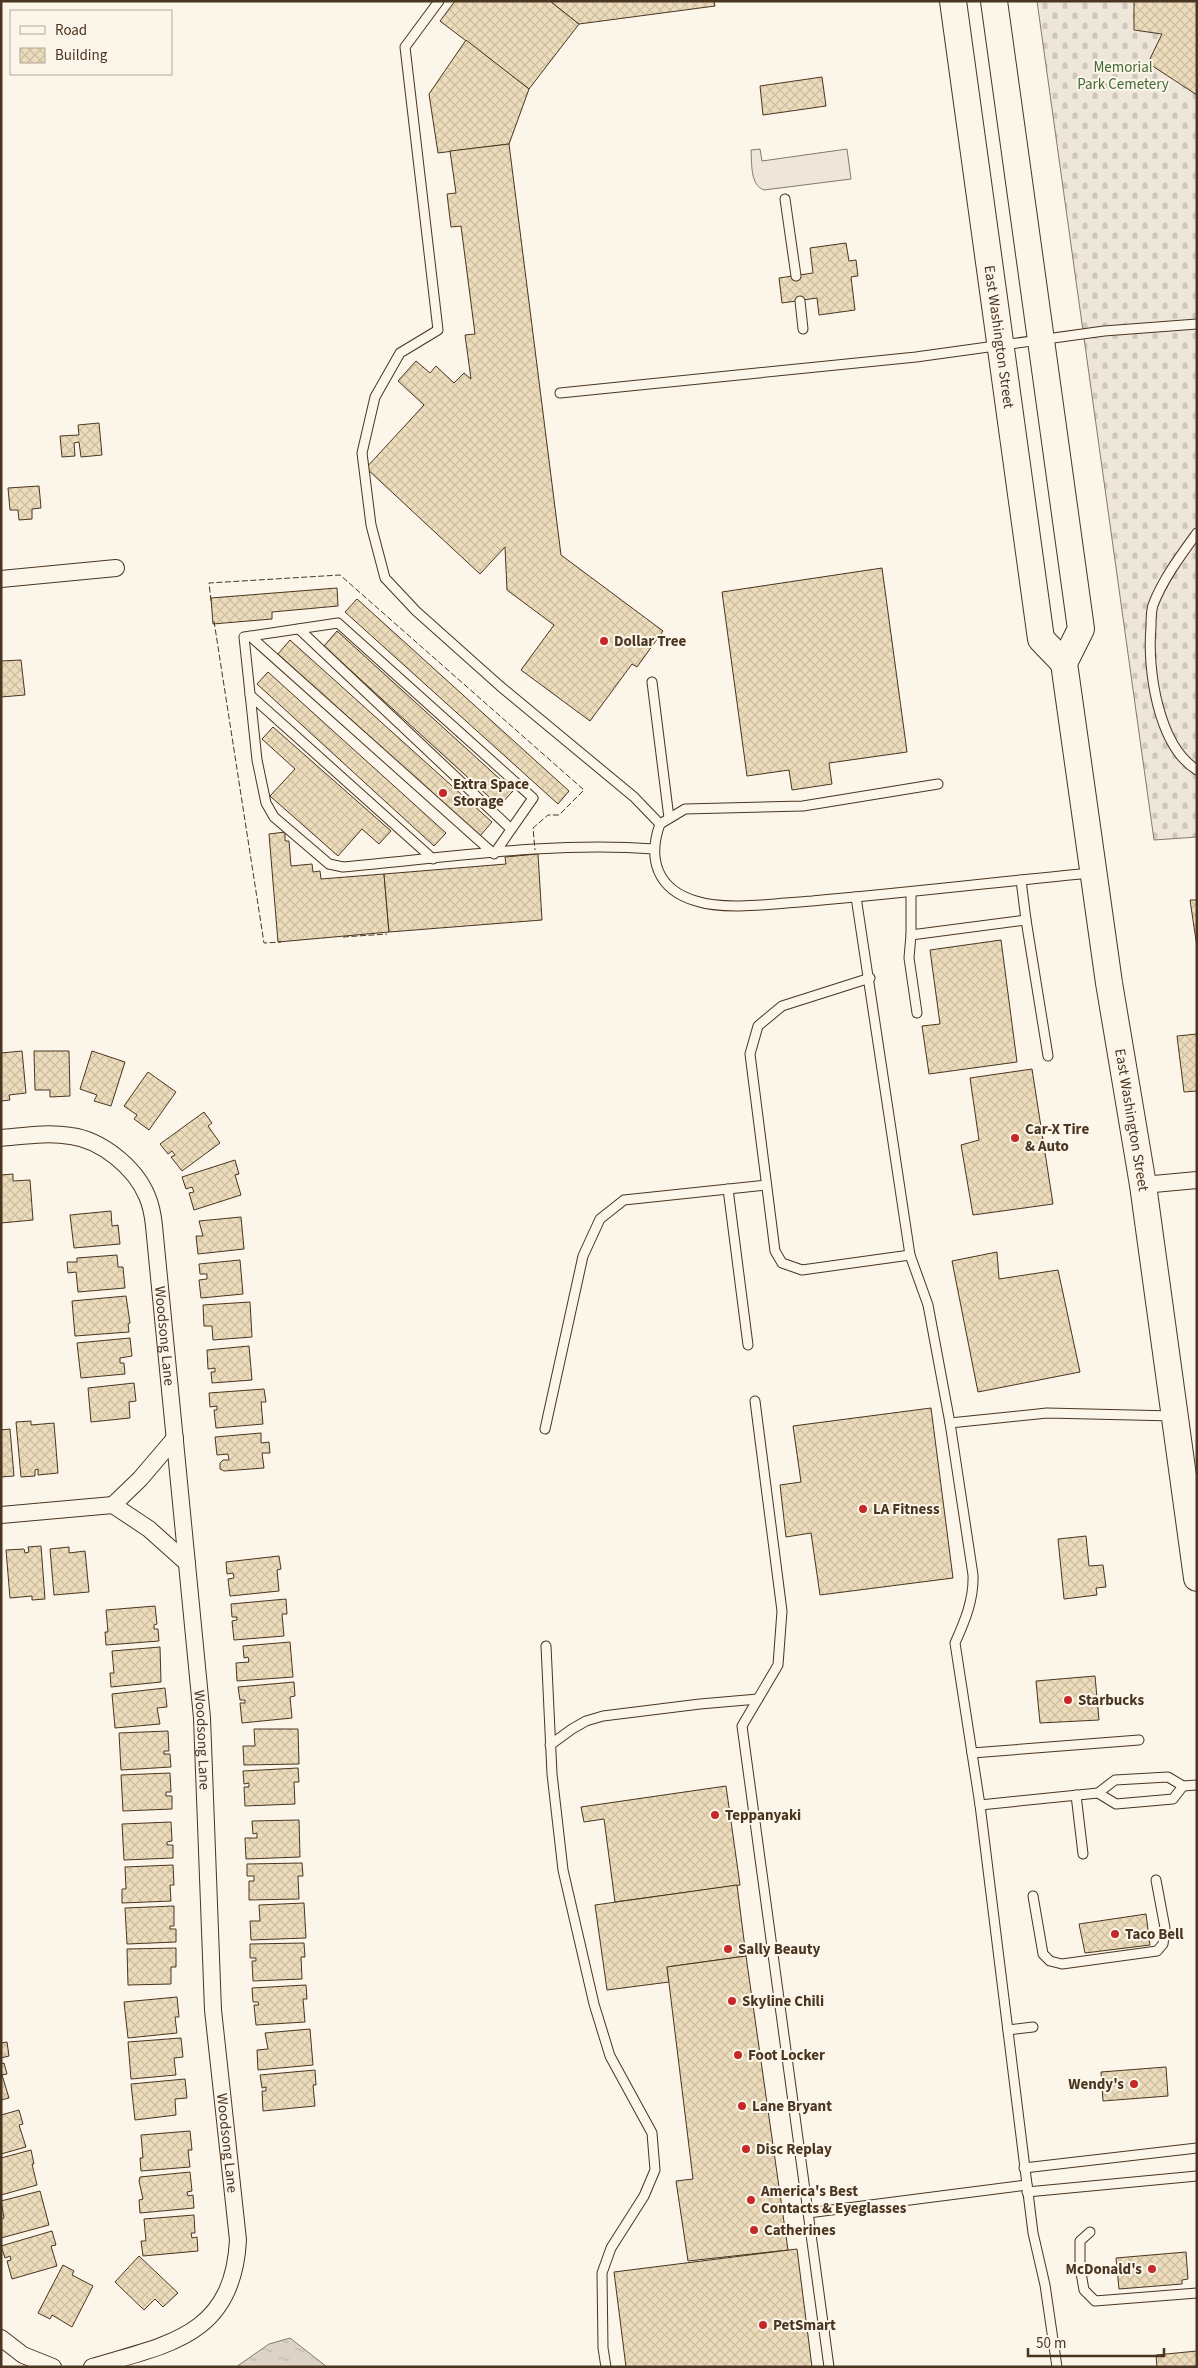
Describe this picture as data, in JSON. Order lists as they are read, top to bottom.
{
  "streets": {
    "main road": ["East Washington Street"],
    "street": ["Woodsong Lane"]
  },
  "parks": ["Memorial Park Cemetery"],
  "places": [
    "Dollar Tree",
    "Extra Space Storage",
    "Car-X Tire & Auto",
    "LA Fitness",
    "Starbucks",
    "Teppanyaki",
    "Taco Bell",
    "Sally Beauty",
    "Skyline Chili",
    "Foot Locker",
    "Wendy's",
    "Lane Bryant",
    "Disc Replay",
    "America's Best Contacts & Eyeglasses",
    "Catherines",
    "McDonald's",
    "PetSmart"
  ],
  "legend": ["Road", "Building"],
  "scale_bar": "50 m"
}
